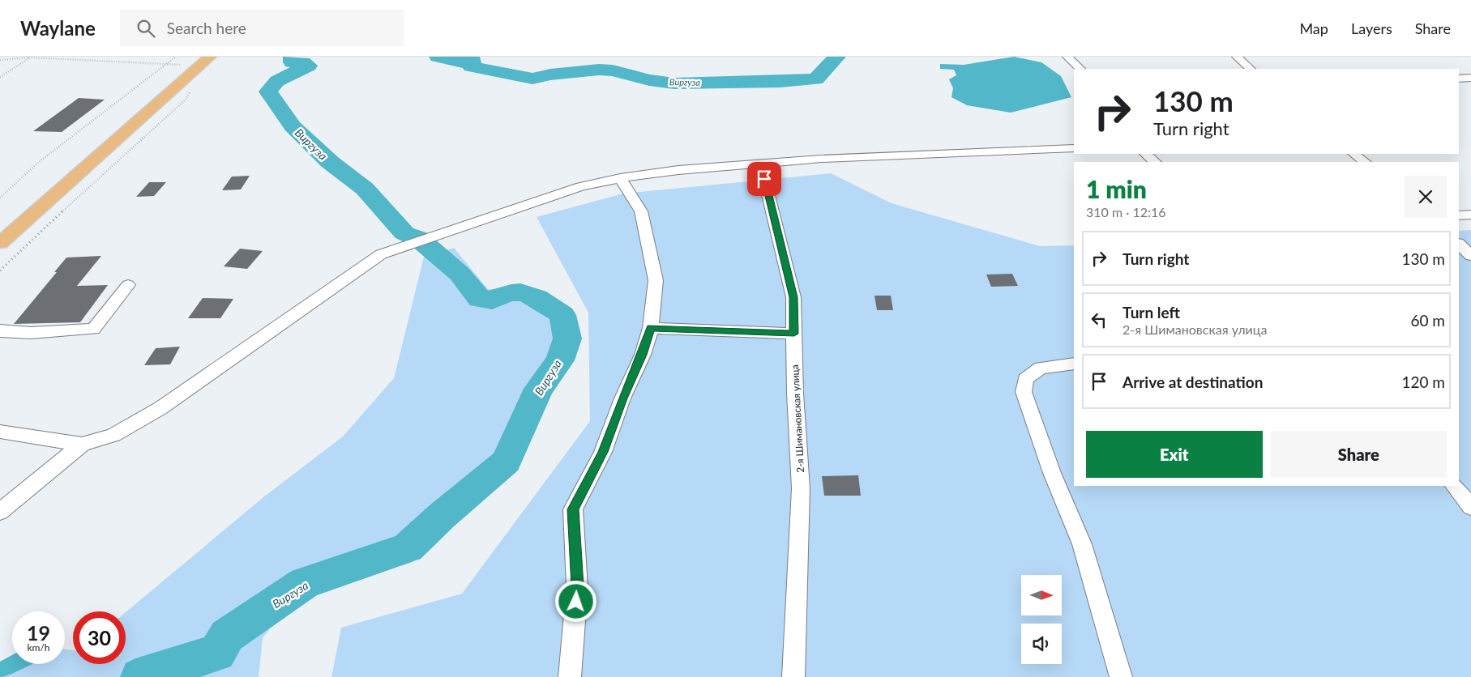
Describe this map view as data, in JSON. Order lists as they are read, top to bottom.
{
  "streets": {
    "street": ["2-я Шимановская улица"]
  },
  "water": ["Виргуза"],
  "north": "right",
  "page": {
    "header": "Waylane",
    "search": "Search here",
    "nav": ["Map", "Layers", "Share"],
    "turn": ["130 m", "Turn right"],
    "heading": ["1 min", "310 m · 12:16"],
    "list": [
      {
        "name": "Turn right",
        "value": "130 m"
      },
      {
        "name": "Turn left",
        "note": "2-я Шимановская улица",
        "value": "60 m"
      },
      {
        "name": "Arrive at destination",
        "value": "120 m"
      }
    ],
    "buttons": ["Exit", "Share"],
    "speed": "19 km/h",
    "limit": "30"
  }
}
